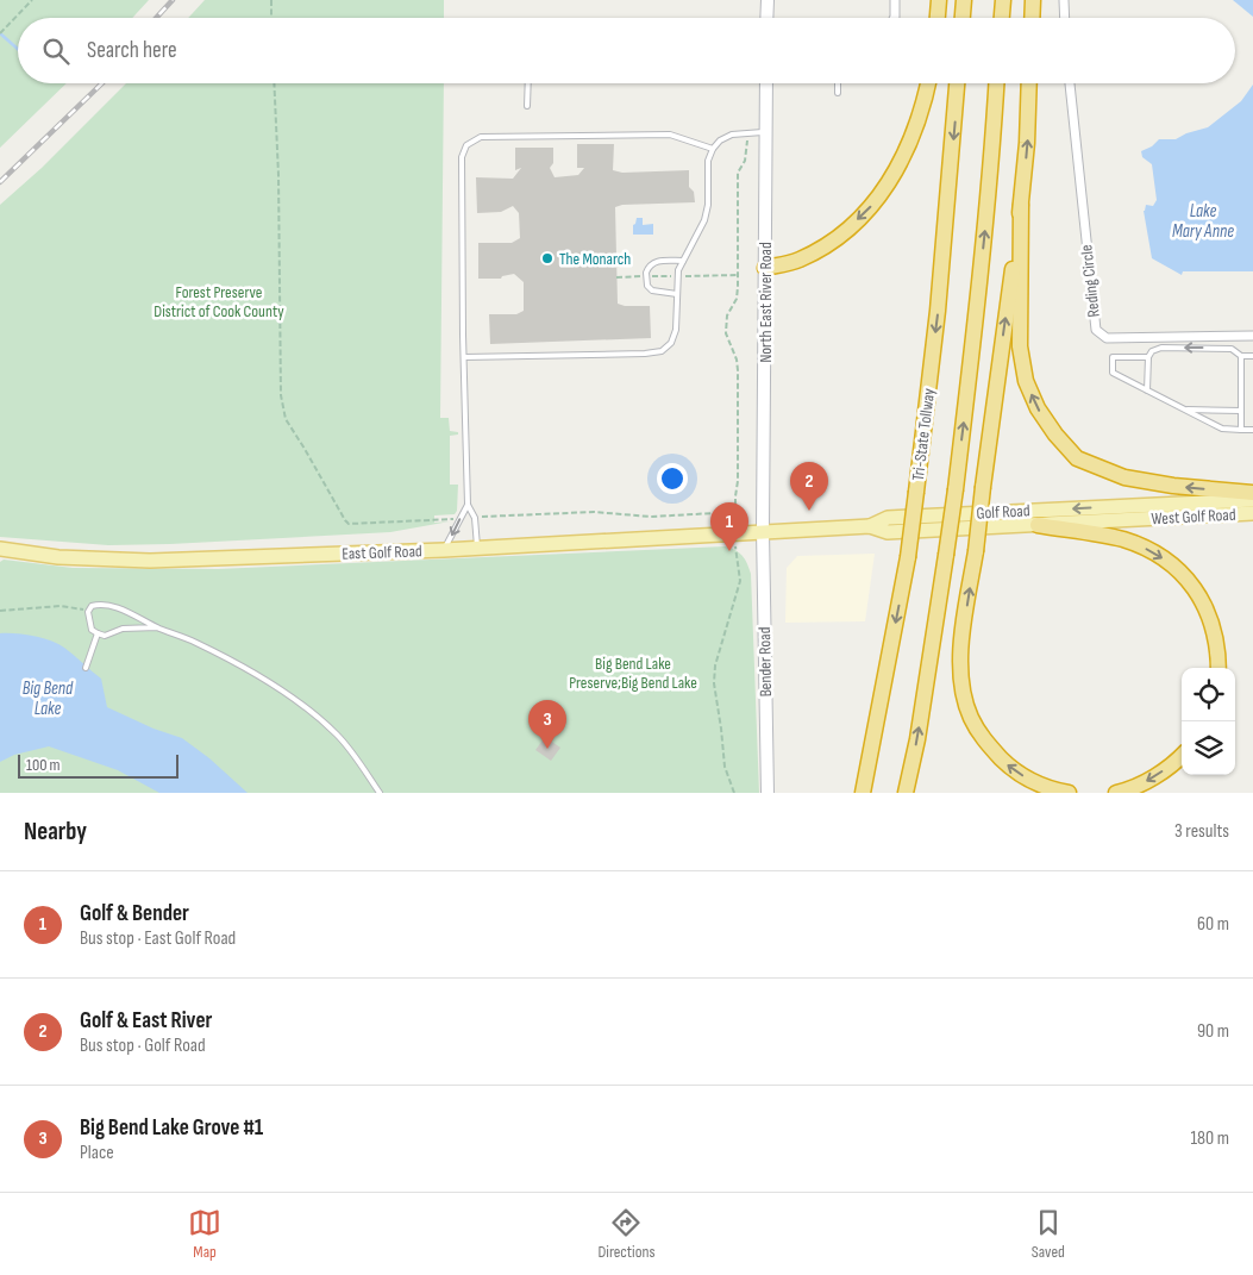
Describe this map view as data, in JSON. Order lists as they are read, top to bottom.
{
  "streets": {
    "highway": ["Tri-State Tollway"],
    "main road": ["Golf Road", "West Golf Road", "East Golf Road"],
    "street": ["Reding Circle", "North East River Road", "Bender Road"]
  },
  "crossings": [
    ["North East River Road", "Golf Road"],
    ["North East River Road", "East Golf Road"],
    ["North East River Road", "Bender Road"],
    ["Golf Road", "West Golf Road"],
    ["Golf Road", "East Golf Road"],
    ["Golf Road", "Bender Road"],
    ["East Golf Road", "Bender Road"]
  ],
  "water": ["Lake Mary Anne", "Big Bend Lake"],
  "parks": ["Forest Preserve District of Cook County", "Big Bend Lake Preserve;Big Bend Lake"],
  "places": ["The Monarch"],
  "scale_bar": "100 m",
  "page": {
    "search": "Search here",
    "pins": ["2", "1", "3"],
    "scale": "100 m",
    "heading": ["Nearby", "3 results"],
    "list": [
      {
        "mark": "1",
        "name": "Golf & Bender",
        "note": "Bus stop · East Golf Road",
        "value": "60 m"
      },
      {
        "mark": "2",
        "name": "Golf & East River",
        "note": "Bus stop · Golf Road",
        "value": "90 m"
      },
      {
        "mark": "3",
        "name": "Big Bend Lake Grove #1",
        "note": "Place",
        "value": "180 m"
      }
    ],
    "nav": ["Map", "Directions", "Saved"]
  }
}
